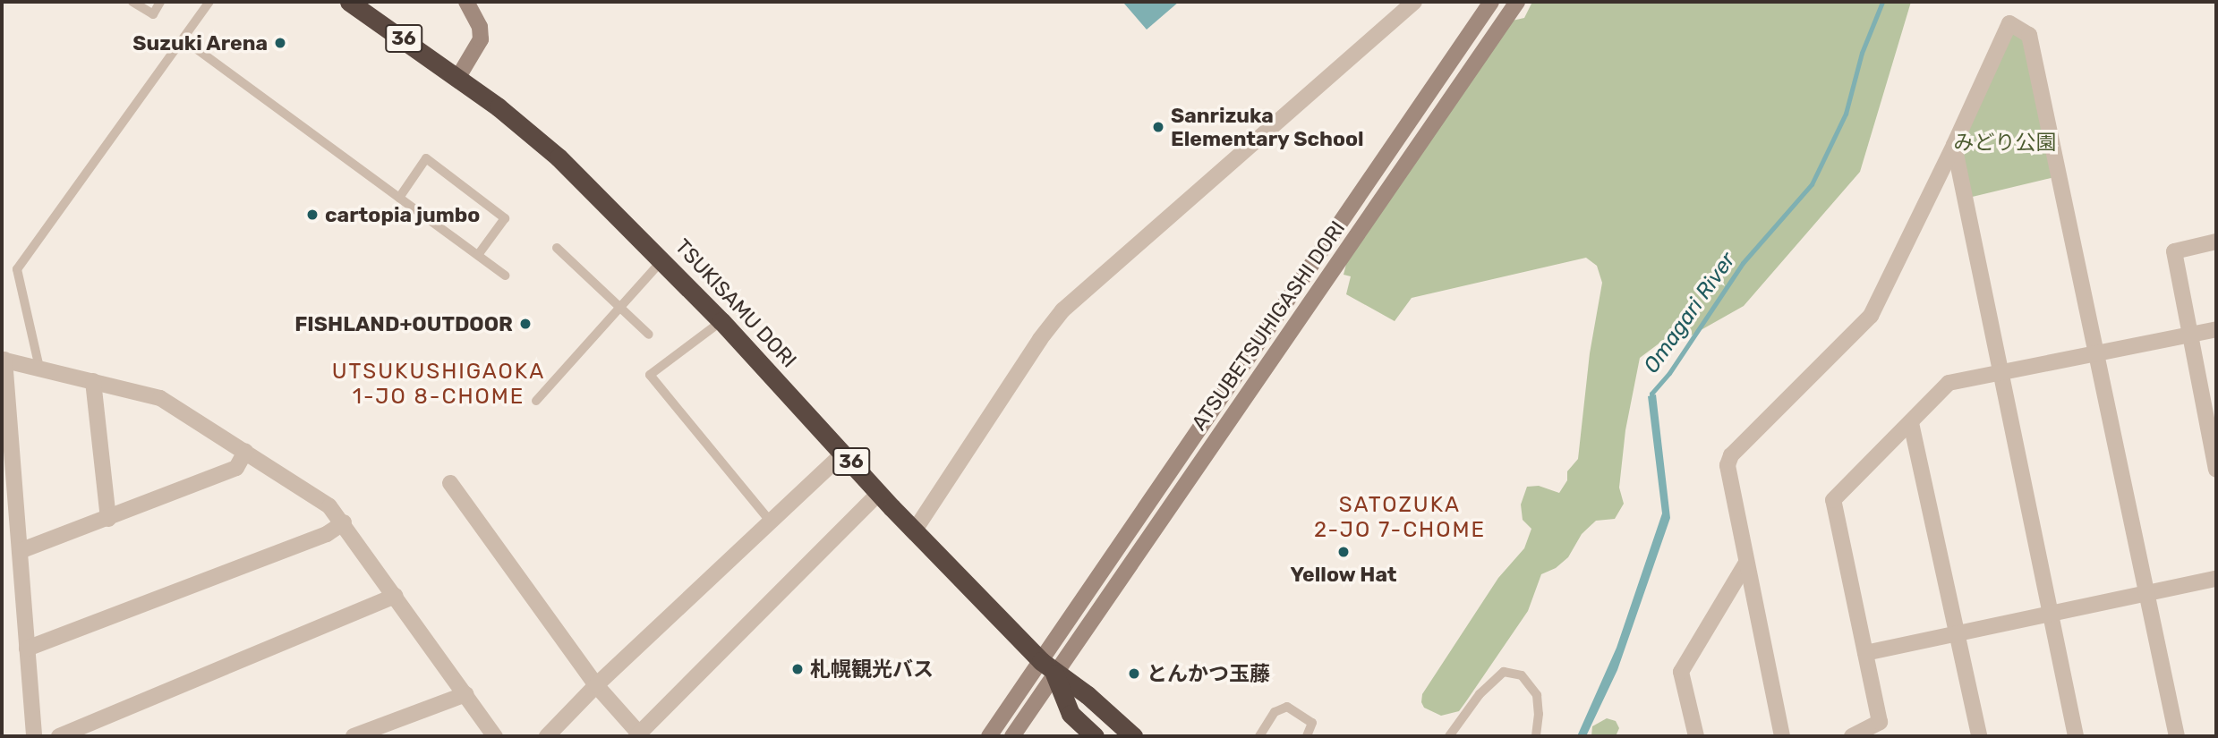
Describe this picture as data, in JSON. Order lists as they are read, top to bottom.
{
  "streets": {
    "highway": ["36", "TSUKISAMU DORI"],
    "street": ["ATSUBETSUHIGASHI DORI"]
  },
  "crossings": [
    ["TSUKISAMU DORI", "ATSUBETSUHIGASHI DORI"]
  ],
  "districts": ["UTSUKUSHIGAOKA 1-JO 8-CHOME", "SATOZUKA 2-JO 7-CHOME"],
  "water": ["Omagari River"],
  "parks": ["みどり公園"],
  "places": [
    "Suzuki Arena",
    "Sanrizuka Elementary School",
    "cartopia jumbo",
    "FISHLAND+OUTDOOR",
    "Yellow Hat",
    "札幌観光バス",
    "とんかつ玉藤"
  ]
}
